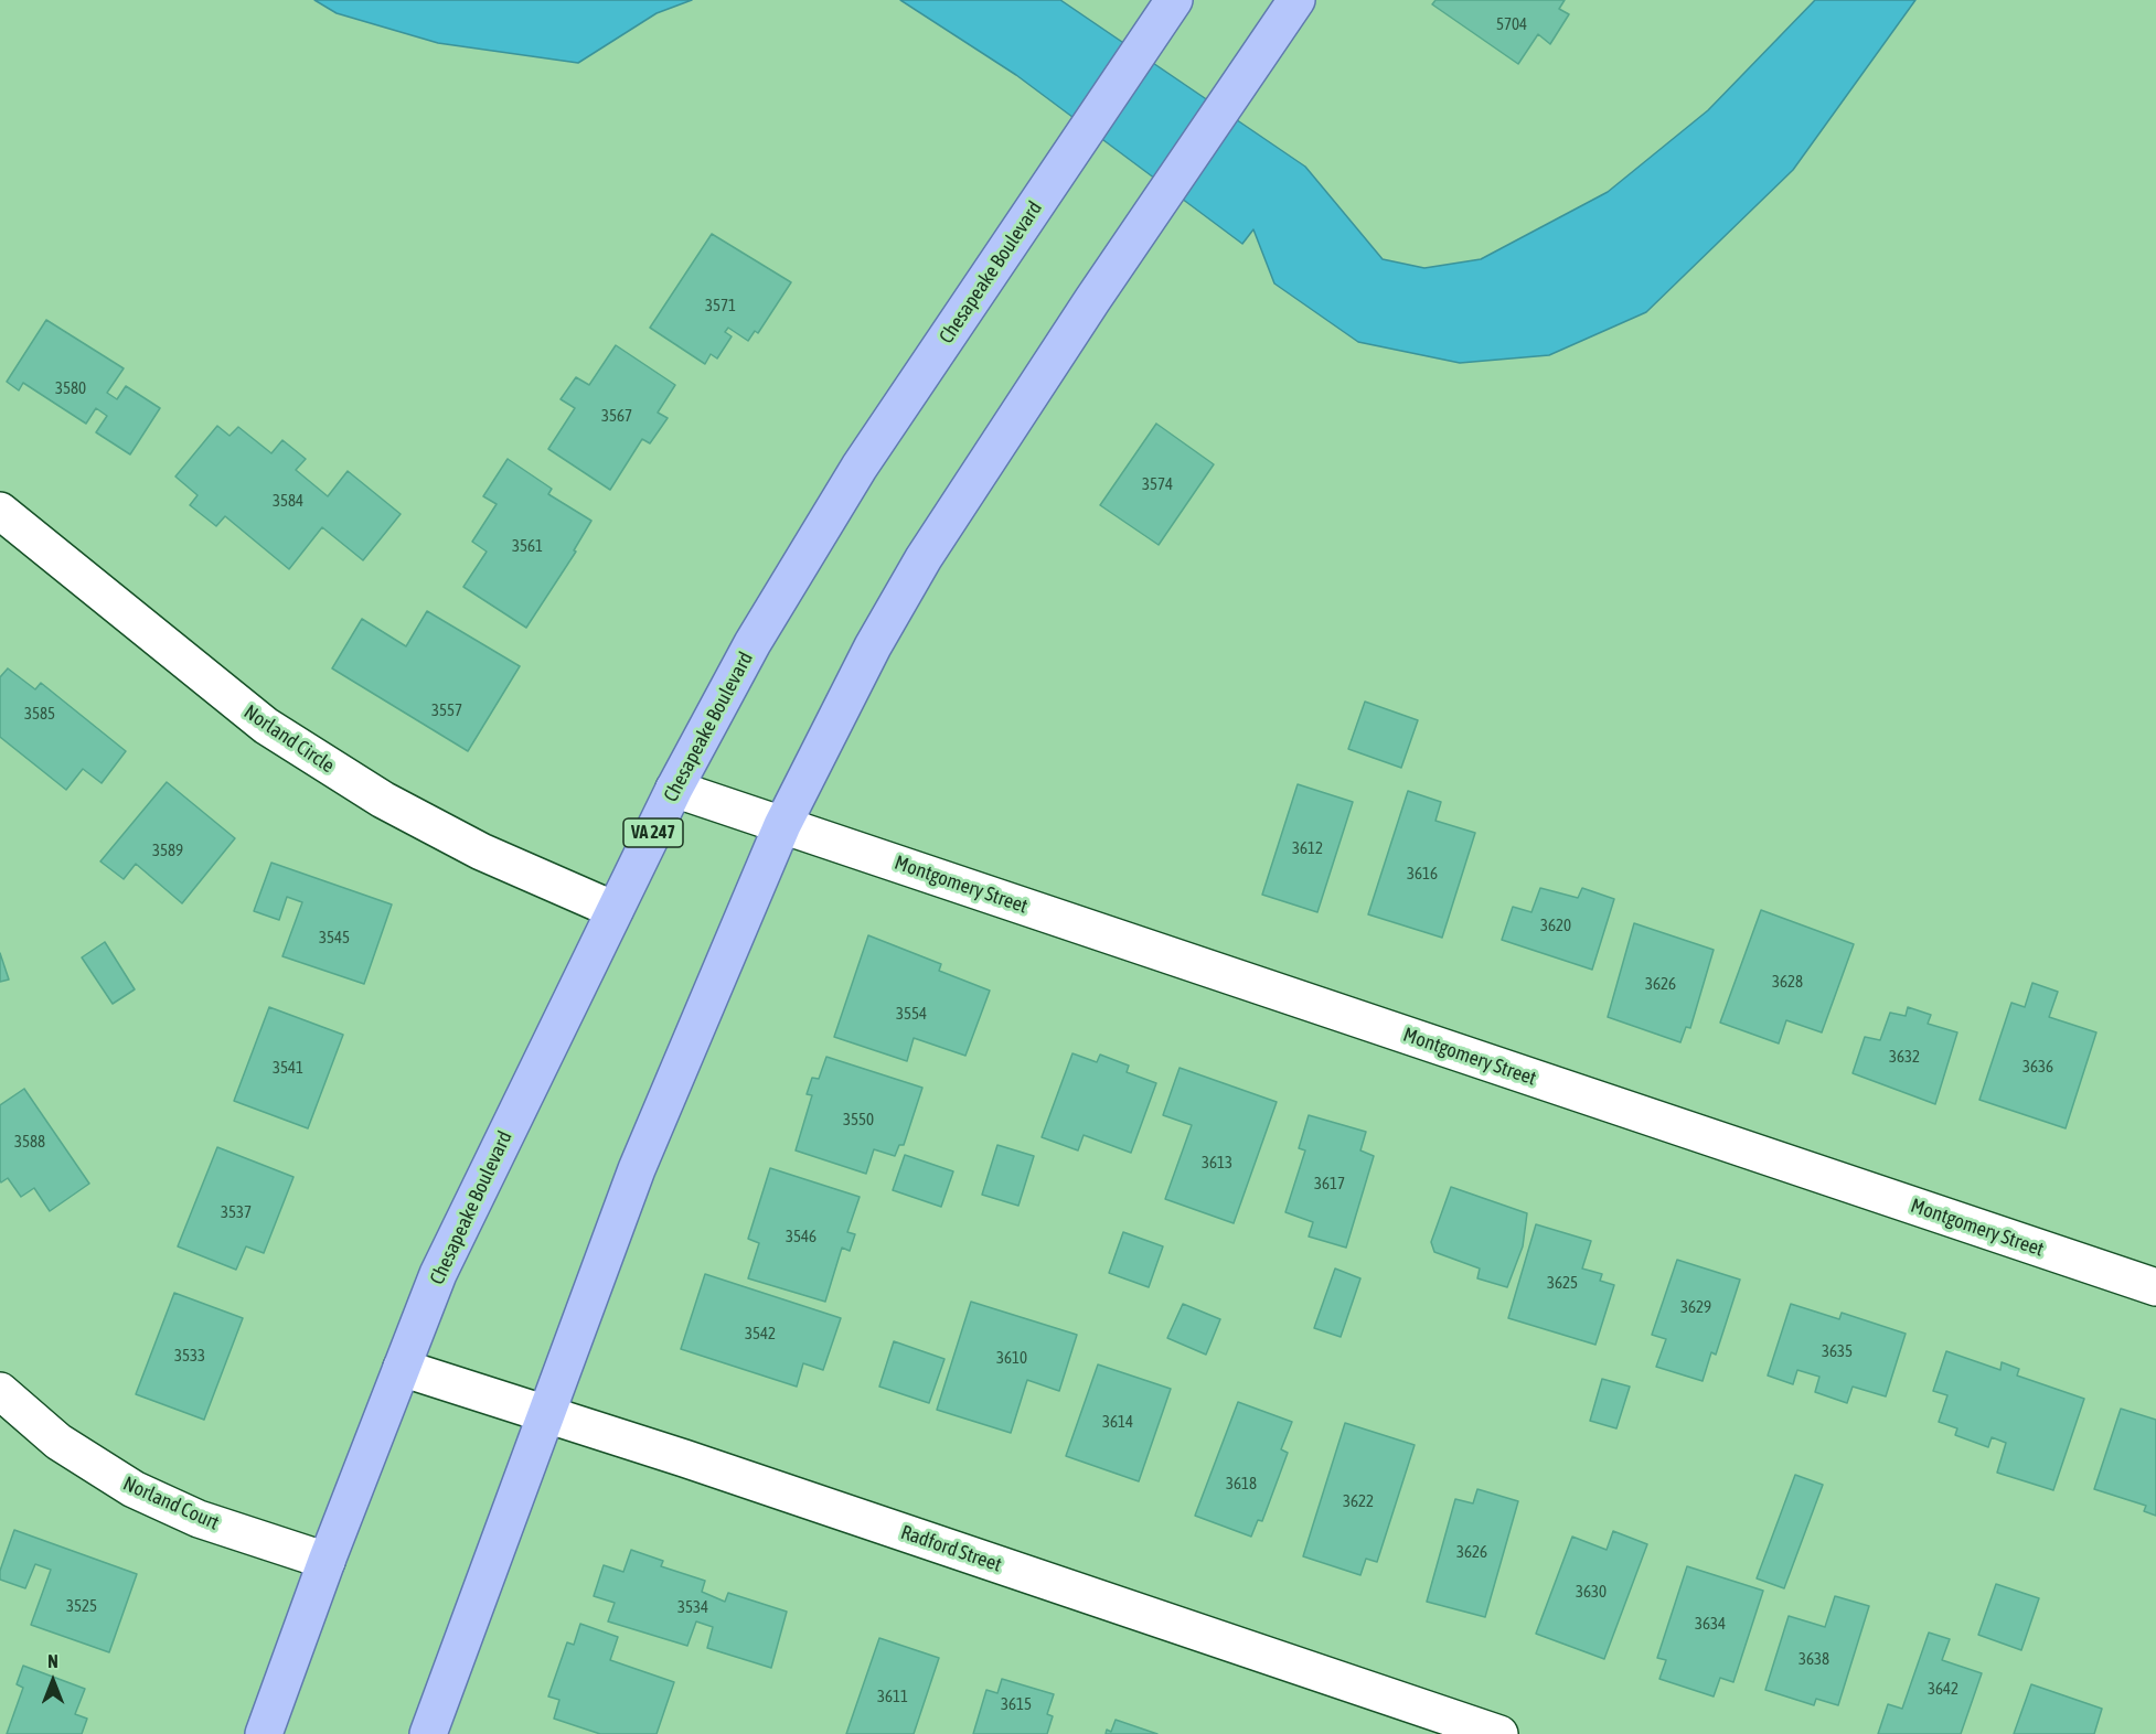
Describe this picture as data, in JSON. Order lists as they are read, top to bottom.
{
  "streets": {
    "main road": ["Chesapeake Boulevard", "VA 247"],
    "street": [
      "Norland Circle",
      "Montgomery Street",
      "Norland Court",
      "Radford Street"
    ]
  },
  "crossings": [
    ["Chesapeake Boulevard", "Norland Circle"],
    ["Chesapeake Boulevard", "Norland Court"],
    ["Chesapeake Boulevard", "Radford Street"]
  ],
  "house_numbers": [
    "5704",
    "3571",
    "3580",
    "3567",
    "3574",
    "3584",
    "3561",
    "3557",
    "3585",
    "3612",
    "3589",
    "3616",
    "3620",
    "3545",
    "3628",
    "3626",
    "3554",
    "3632",
    "3636",
    "3541",
    "3550",
    "3588",
    "3613",
    "3617",
    "3537",
    "3546",
    "3625",
    "3629",
    "3542",
    "3635",
    "3533",
    "3610",
    "3614",
    "3618",
    "3622",
    "3626",
    "3630",
    "3525",
    "3534",
    "3634",
    "3638",
    "3642",
    "3611",
    "3615"
  ],
  "north": "top"
}
